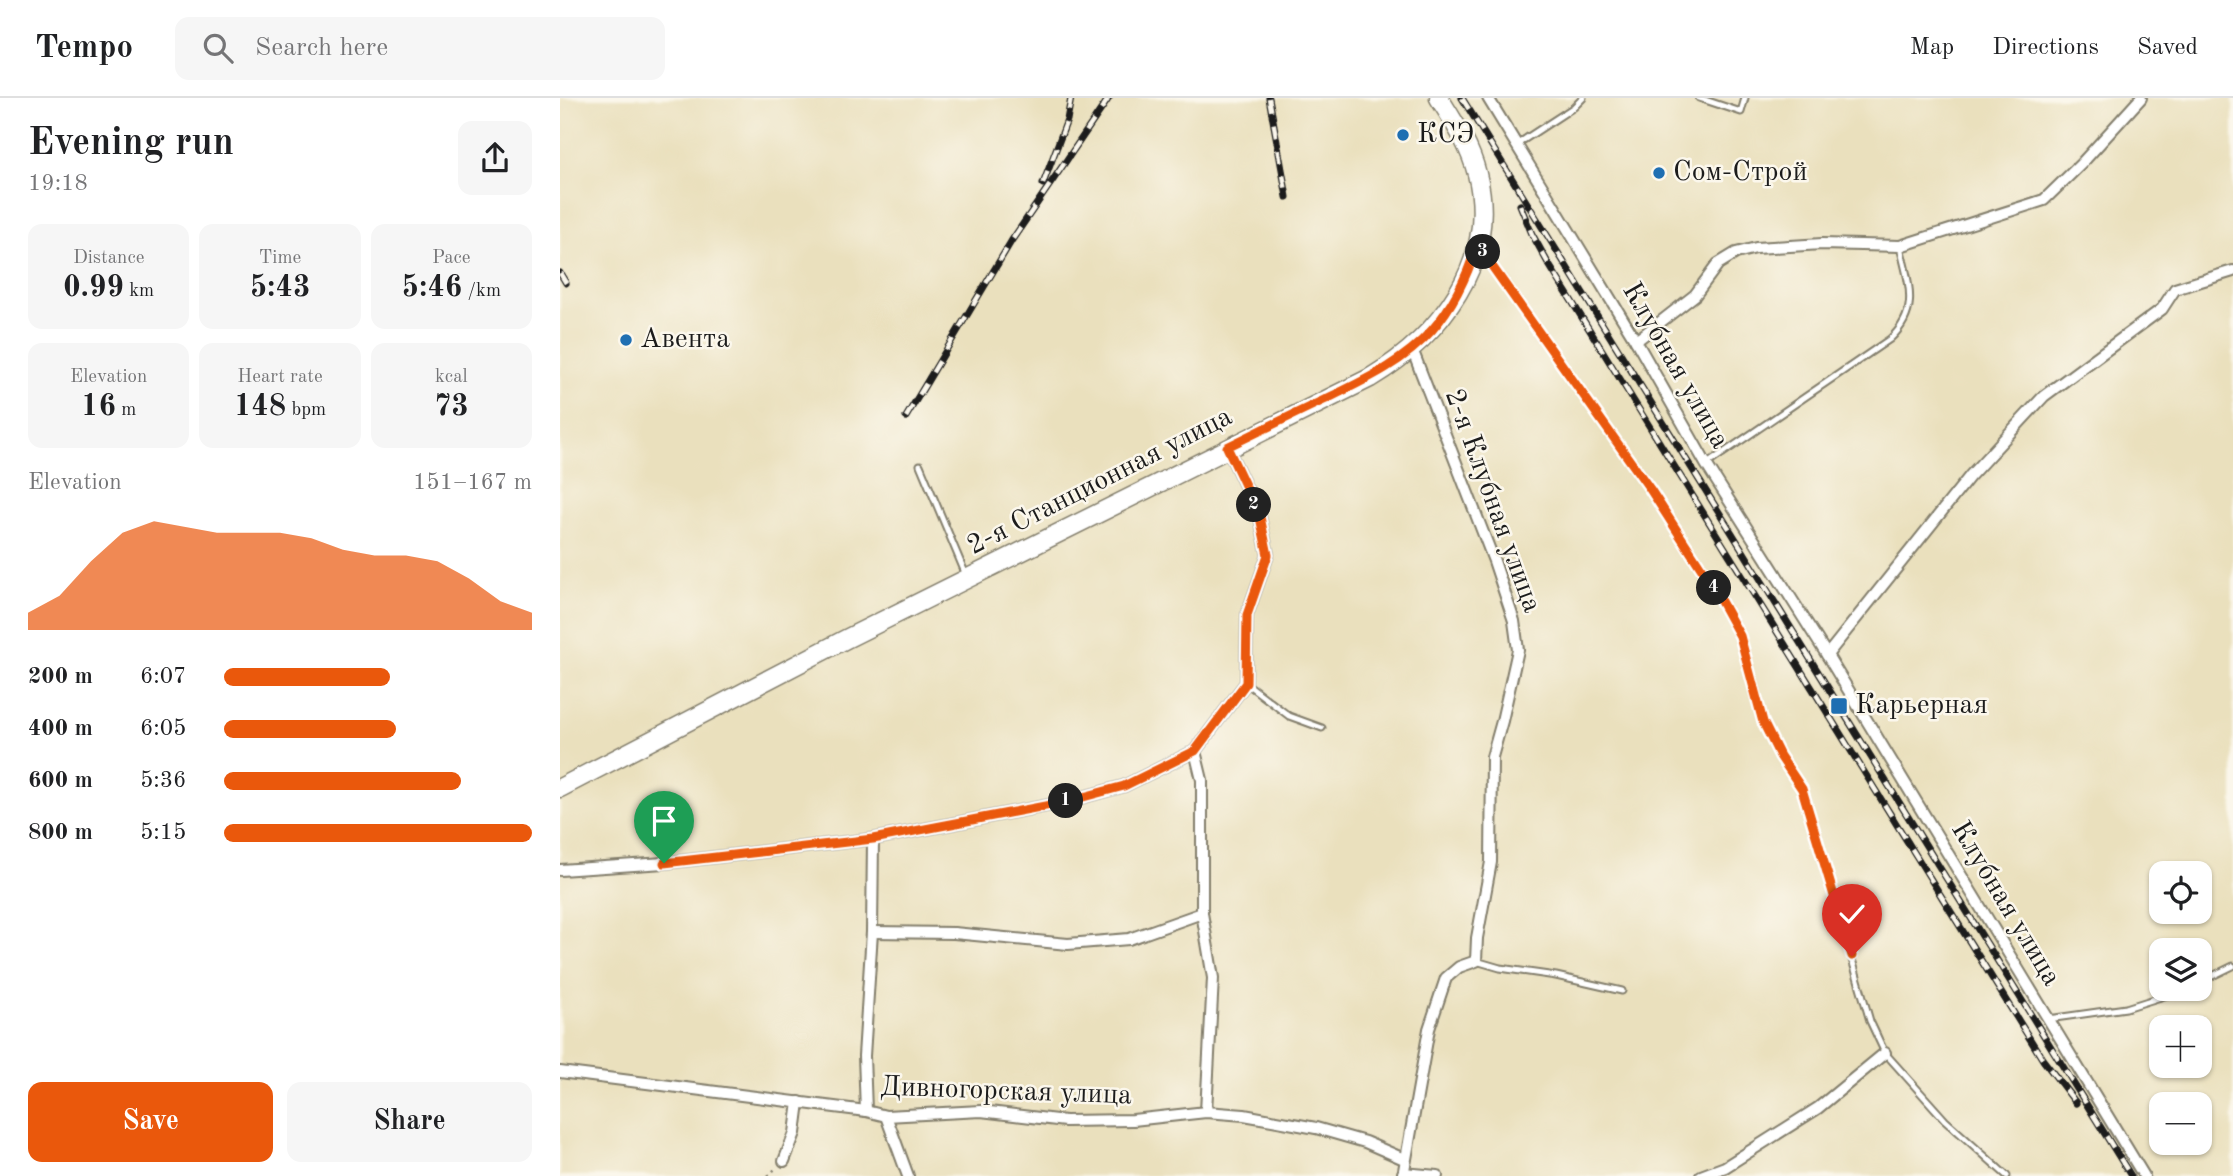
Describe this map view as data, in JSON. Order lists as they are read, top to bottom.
{
  "streets": {
    "main road": ["2-я Станционная улица"],
    "street": ["Клубная улица", "2-я Клубная улица", "Дивногорская улица"]
  },
  "crossings": [
    ["2-я Станционная улица", "2-я Клубная улица"]
  ],
  "places": {
    "other": ["КСЭ", "Сом-Строй", "Авента"],
    "transit": ["Карьерная"]
  },
  "page": {
    "header": "Tempo",
    "search": "Search here",
    "nav": ["Map", "Directions", "Saved"],
    "heading": ["Evening run", "19:18"],
    "stats": [
      ["Distance", "0.99 km"],
      ["Time", "5:43"],
      ["Pace", "5:46 /km"],
      ["Elevation", "16 m"],
      ["Heart rate", "148 bpm"],
      ["kcal", "73"]
    ],
    "pins": [
      "3",
      "2",
      "4",
      "1"
    ],
    "chart": ["Elevation", "151–167 m"],
    "list": [
      {
        "name": "200 m",
        "note": "6:07"
      },
      {
        "name": "400 m",
        "note": "6:05"
      },
      {
        "name": "600 m",
        "note": "5:36"
      },
      {
        "name": "800 m",
        "note": "5:15"
      }
    ],
    "map_buttons": ["+", "−"],
    "buttons": ["Save", "Share"]
  }
}
